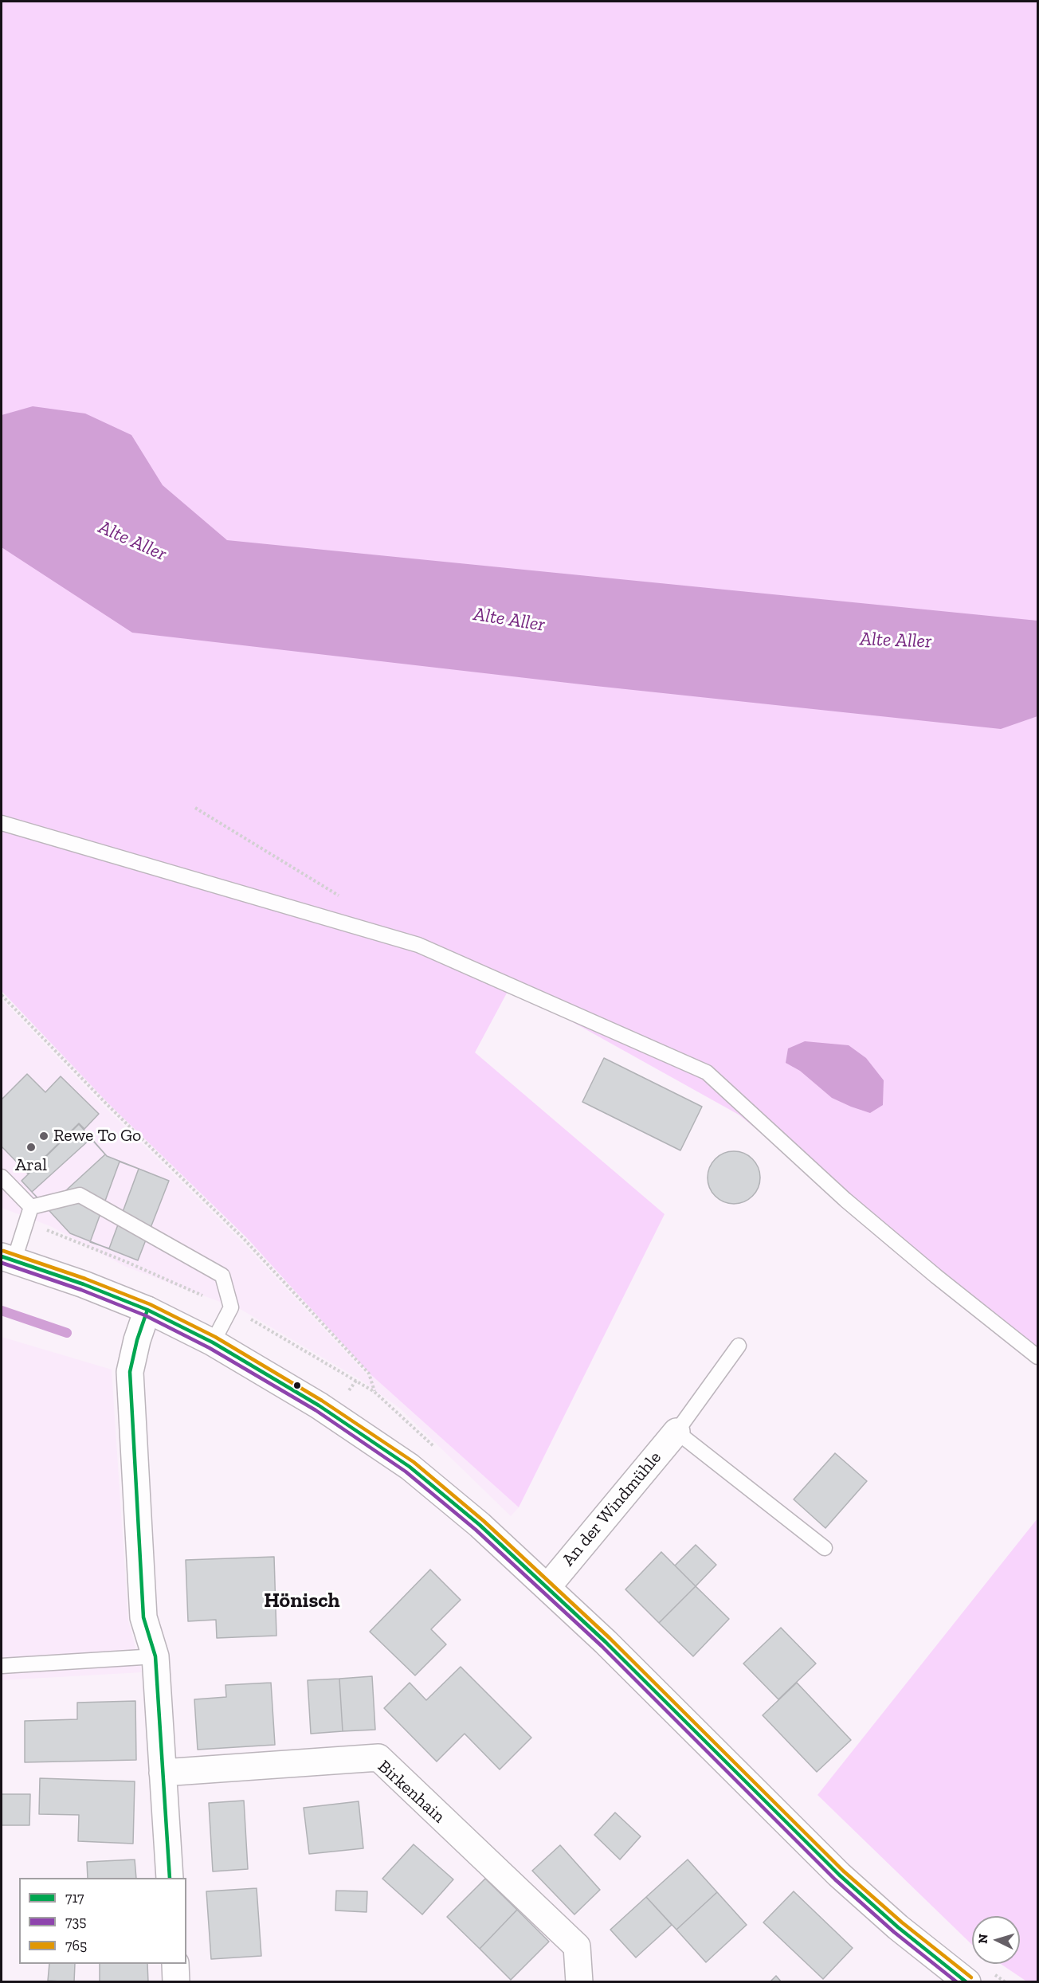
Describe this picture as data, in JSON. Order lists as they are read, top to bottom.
{
  "streets": {
    "street": ["An der Windmühle", "Birkenhain"]
  },
  "districts": ["Hönisch"],
  "water": ["Alte Aller"],
  "places": ["Rewe To Go", "Aral"],
  "lines": ["transit line 765", "transit line 717", "transit line 735"],
  "legend": ["717", "735", "765"],
  "north": "left"
}
